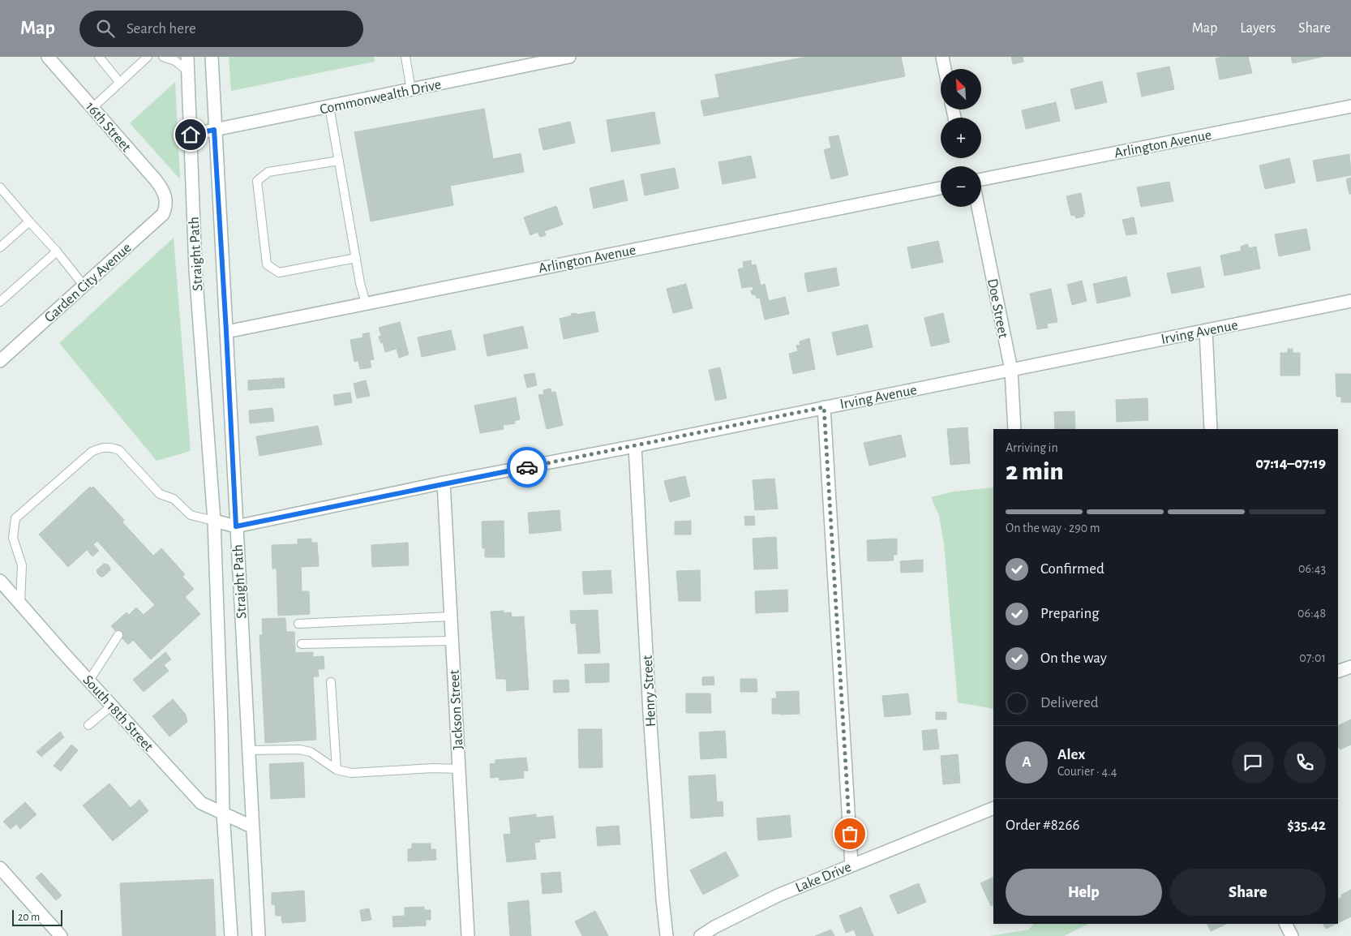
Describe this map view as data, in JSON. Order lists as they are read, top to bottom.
{
  "streets": {
    "street": [
      "Commonwealth Drive",
      "16th Street",
      "Arlington Avenue",
      "Straight Path",
      "Garden City Avenue",
      "Doe Street",
      "Irving Avenue",
      "Henry Street",
      "Jackson Street",
      "South 18th Street",
      "Lake Drive"
    ]
  },
  "crossings": [
    ["Commonwealth Drive", "Straight Path"],
    ["16th Street", "Garden City Avenue"],
    ["Arlington Avenue", "Straight Path"],
    ["Straight Path", "Irving Avenue"],
    ["Straight Path", "South 18th Street"],
    ["Doe Street", "Irving Avenue"],
    ["Irving Avenue", "Henry Street"],
    ["Irving Avenue", "Jackson Street"]
  ],
  "scale_bar": "20 m",
  "north": "top left",
  "page": {
    "header": "Map",
    "search": "Search here",
    "nav": ["Map", "Layers", "Share"],
    "map_buttons": ["+", "−"],
    "heading": ["2 min", "Arriving in", "07:14–07:19"],
    "panel": [
      "Alex",
      "Courier · 4.4",
      "Order #8266",
      "$35.42"
    ],
    "bar": "On the way · 290 m",
    "list": [
      ["Confirmed", "06:43"],
      ["Preparing", "06:48"],
      ["On the way", "07:01"],
      "Delivered"
    ],
    "round": "A",
    "buttons": ["Help", "Share"],
    "scale": "20 m"
  }
}
